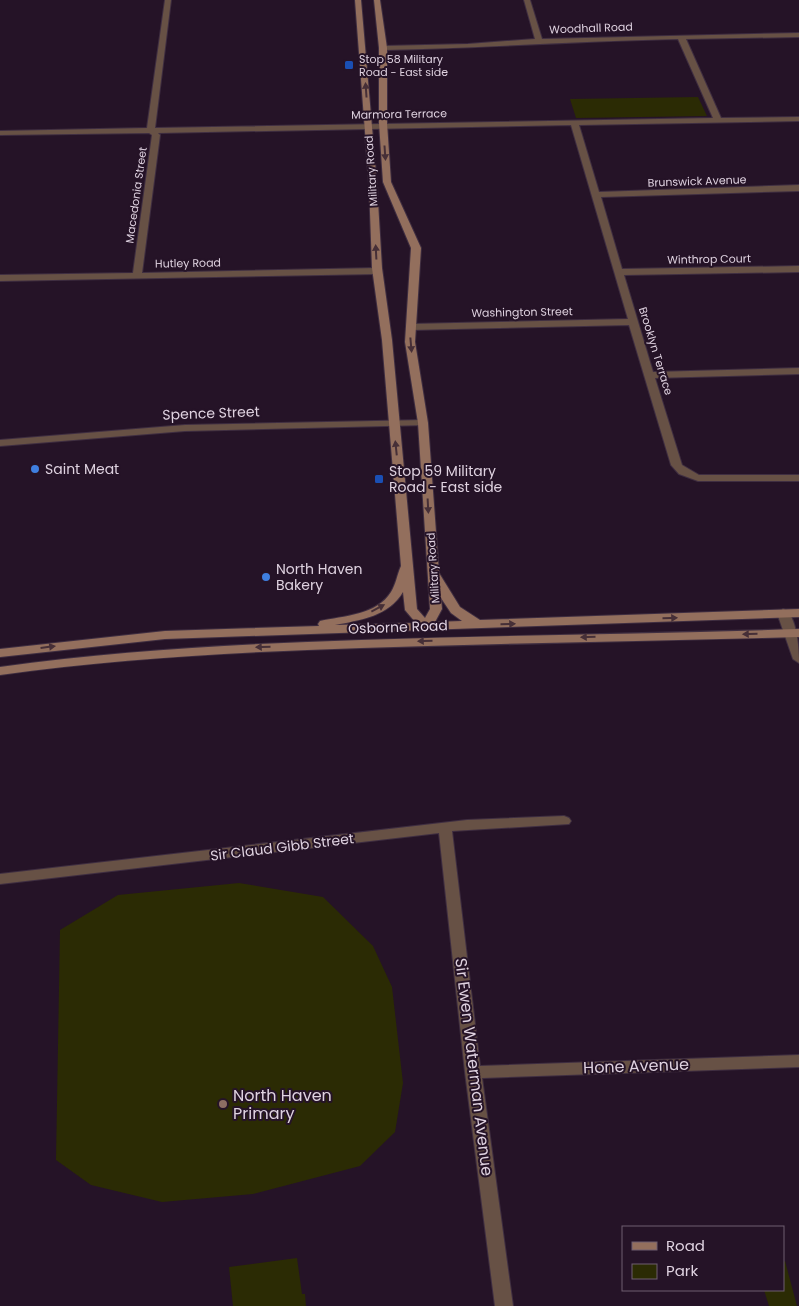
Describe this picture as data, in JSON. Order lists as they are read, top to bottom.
{
  "streets": {
    "street": [
      "Woodhall Road",
      "Marmora Terrace",
      "Military Road",
      "Brunswick Avenue",
      "Macedonia Street",
      "Winthrop Court",
      "Hutley Road",
      "Washington Street",
      "Brooklyn Terrace",
      "Spence Street",
      "Osborne Road",
      "Sir Claud Gibb Street",
      "Hone Avenue",
      "Sir Ewen Waterman Avenue"
    ]
  },
  "crossings": [
    ["Woodhall Road", "Military Road"],
    ["Marmora Terrace", "Military Road"],
    ["Marmora Terrace", "Macedonia Street"],
    ["Marmora Terrace", "Brooklyn Terrace"],
    ["Military Road", "Hutley Road"],
    ["Military Road", "Washington Street"],
    ["Military Road", "Spence Street"],
    ["Military Road", "Osborne Road"],
    ["Brunswick Avenue", "Brooklyn Terrace"],
    ["Macedonia Street", "Hutley Road"],
    ["Winthrop Court", "Brooklyn Terrace"],
    ["Washington Street", "Brooklyn Terrace"],
    ["Sir Claud Gibb Street", "Sir Ewen Waterman Avenue"],
    ["Hone Avenue", "Sir Ewen Waterman Avenue"]
  ],
  "places": {
    "transit": ["Stop 58 Military Road - East side", "Stop 59 Military Road - East side"],
    "other": ["Saint Meat", "North Haven Bakery", "North Haven Primary"]
  },
  "legend": ["Road", "Park"]
}
